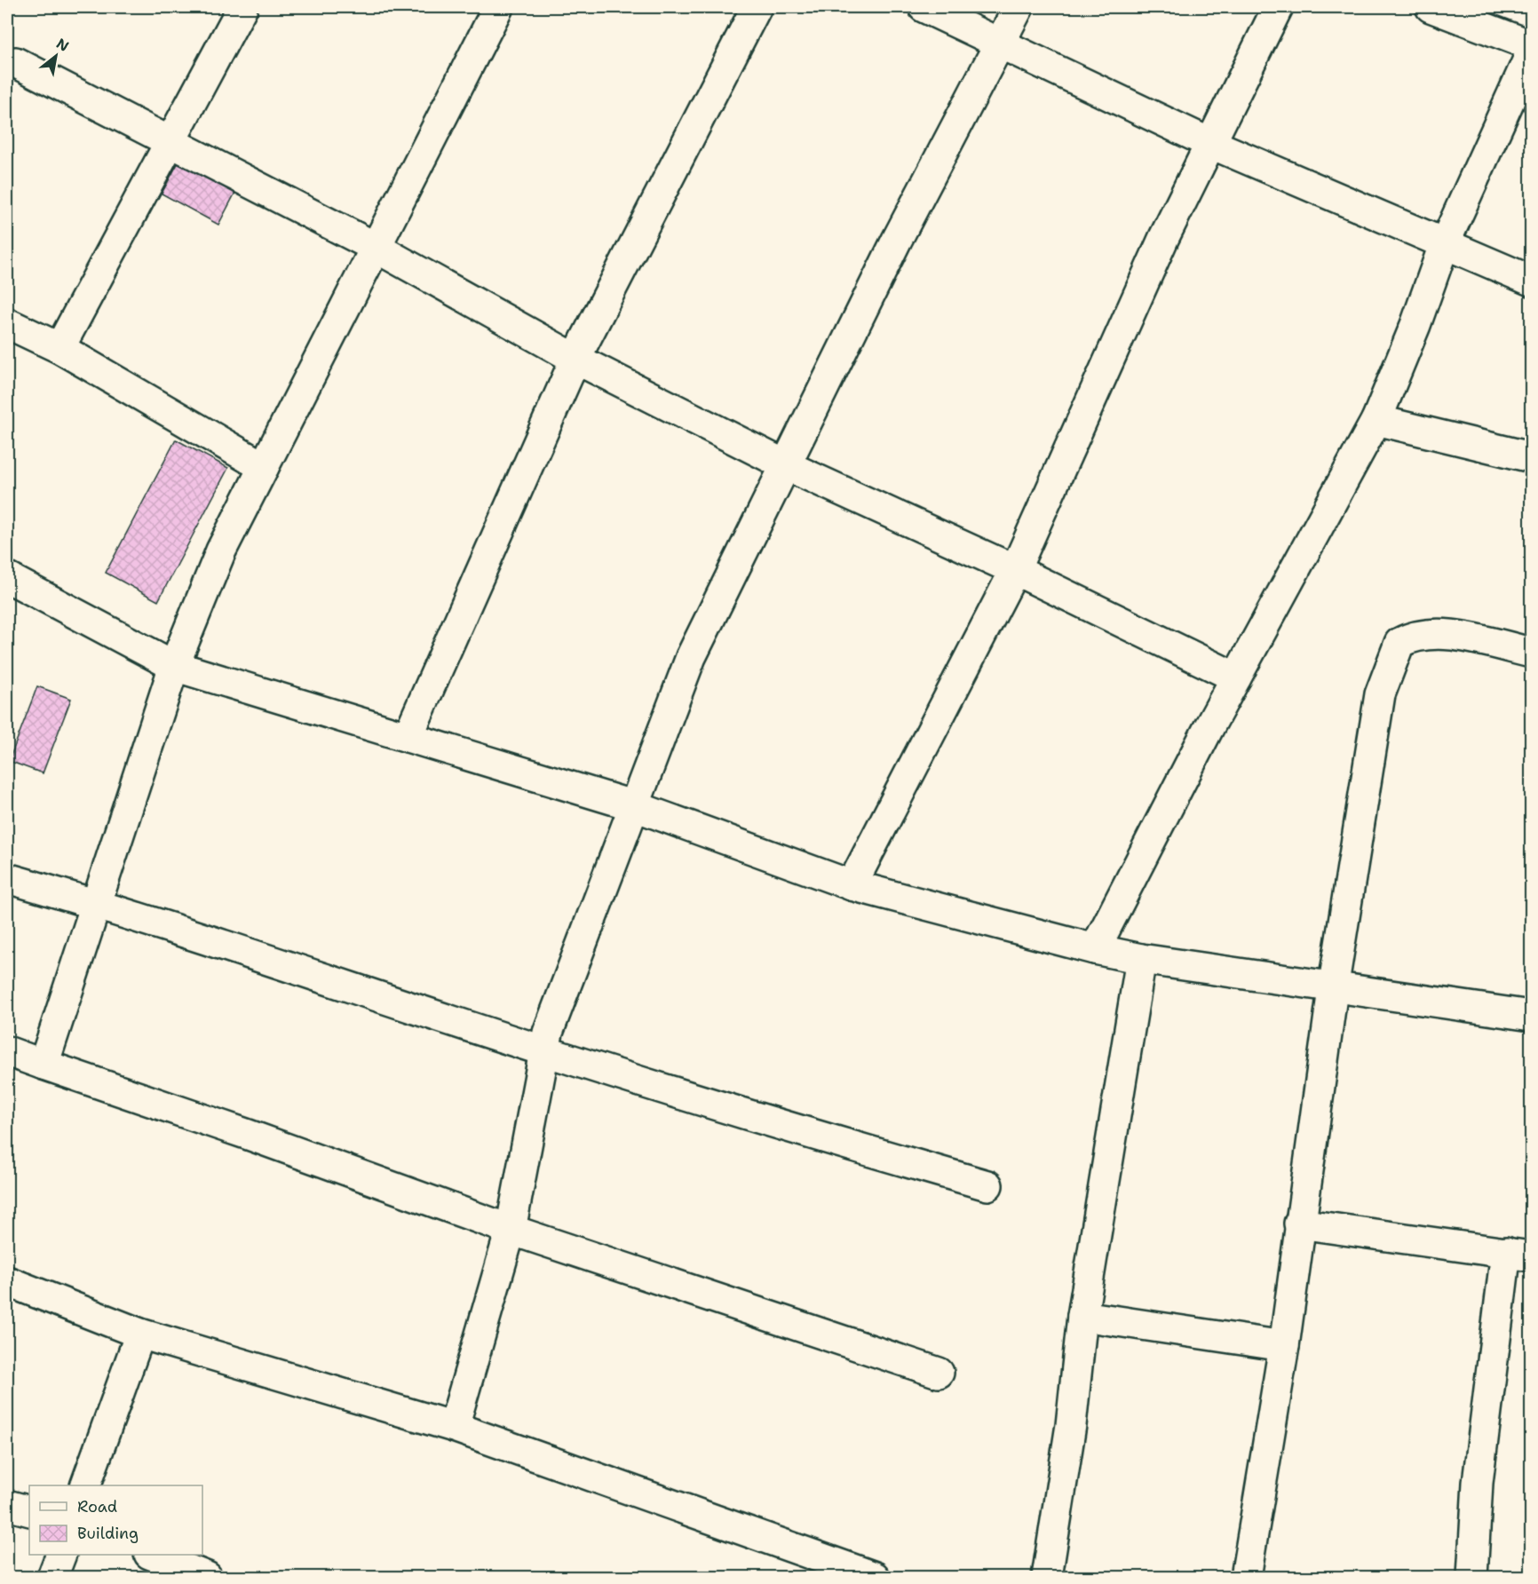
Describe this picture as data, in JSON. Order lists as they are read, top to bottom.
{
  "legend": ["Road", "Building"],
  "north": "top right"
}
